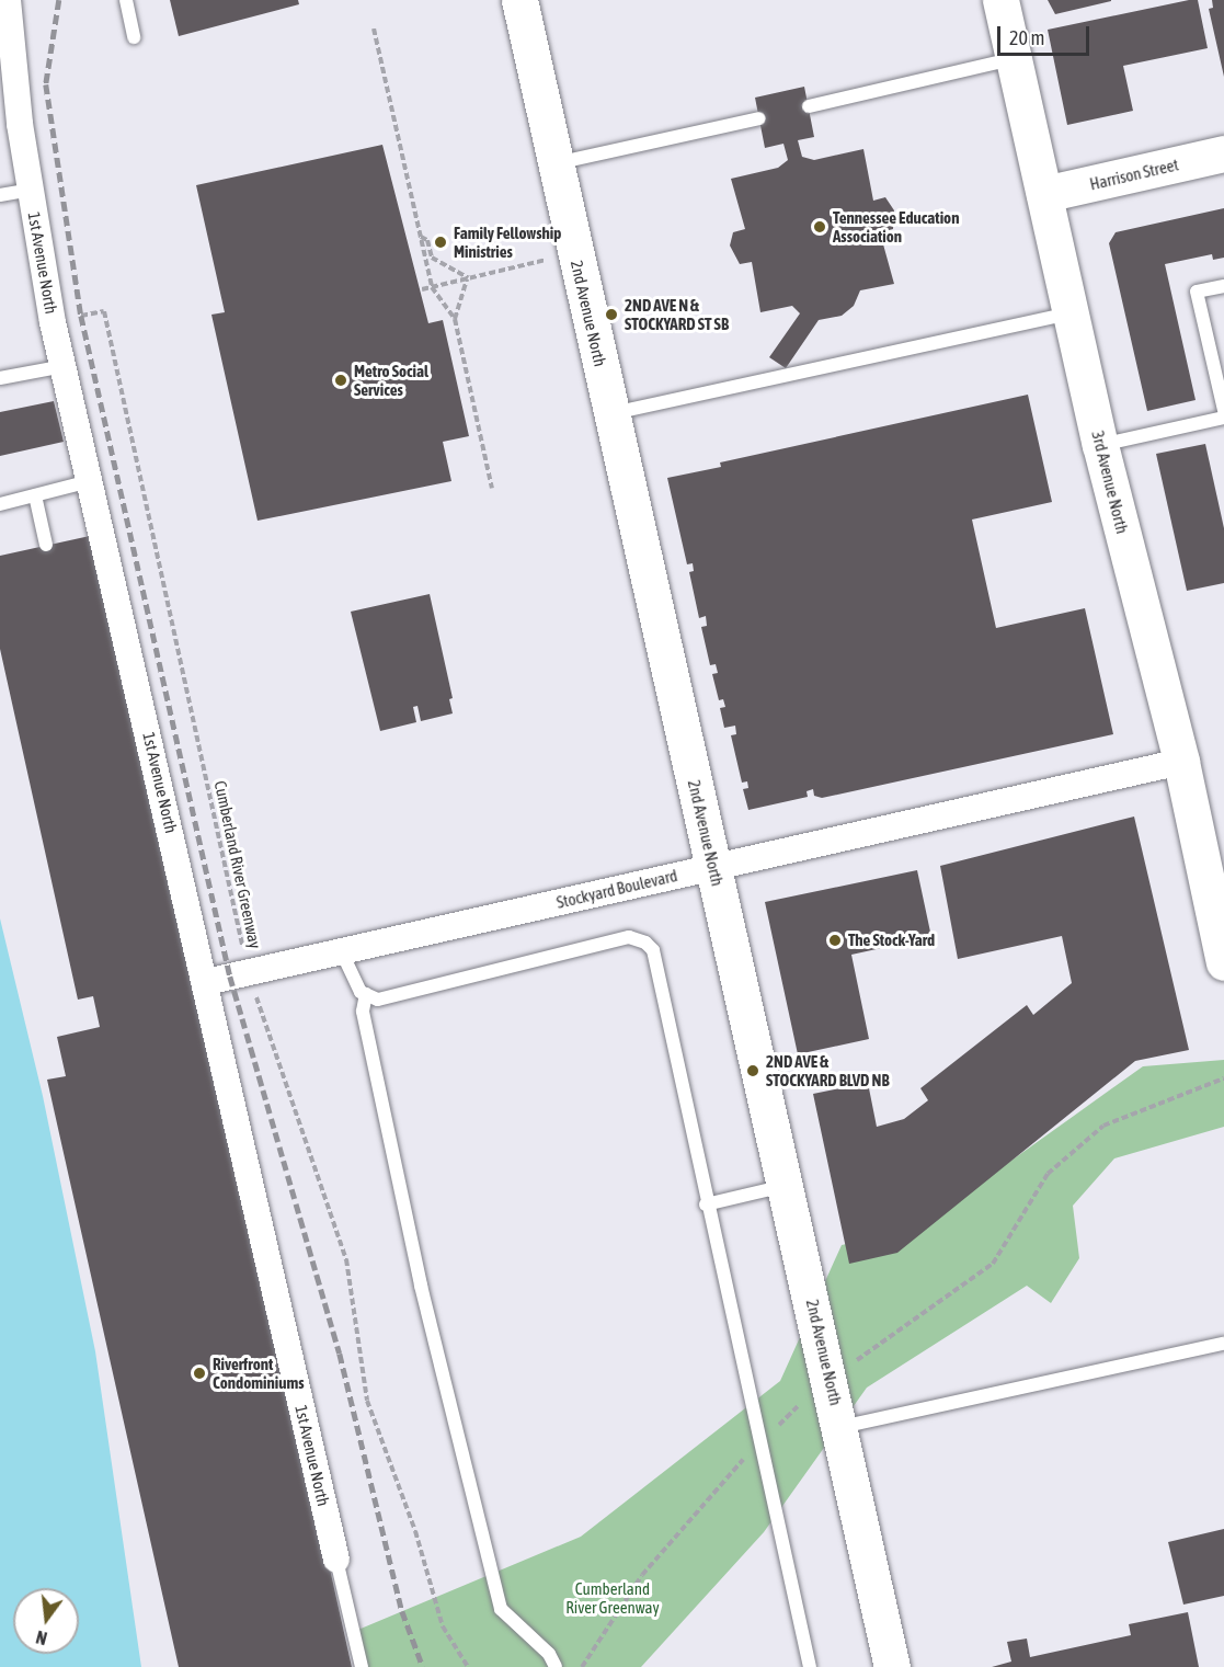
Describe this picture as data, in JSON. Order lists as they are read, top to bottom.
{
  "streets": {
    "street": [
      "Harrison Street",
      "1st Avenue North",
      "2nd Avenue North",
      "3rd Avenue North",
      "Stockyard Boulevard"
    ],
    "path": ["Cumberland River Greenway"]
  },
  "crossings": [
    ["Harrison Street", "3rd Avenue North"],
    ["1st Avenue North", "Cumberland River Greenway"],
    ["1st Avenue North", "Stockyard Boulevard"],
    ["2nd Avenue North", "Stockyard Boulevard"],
    ["3rd Avenue North", "Stockyard Boulevard"],
    ["Cumberland River Greenway", "Stockyard Boulevard"]
  ],
  "parks": ["Cumberland River Greenway"],
  "places": [
    "Tennessee Education Association",
    "Family Fellowship Ministries",
    "2ND AVE N & STOCKYARD ST SB",
    "Metro Social Services",
    "The Stock-Yard",
    "2ND AVE & STOCKYARD BLVD NB",
    "Riverfront Condominiums"
  ],
  "scale_bar": "20 m",
  "north": "bottom"
}
